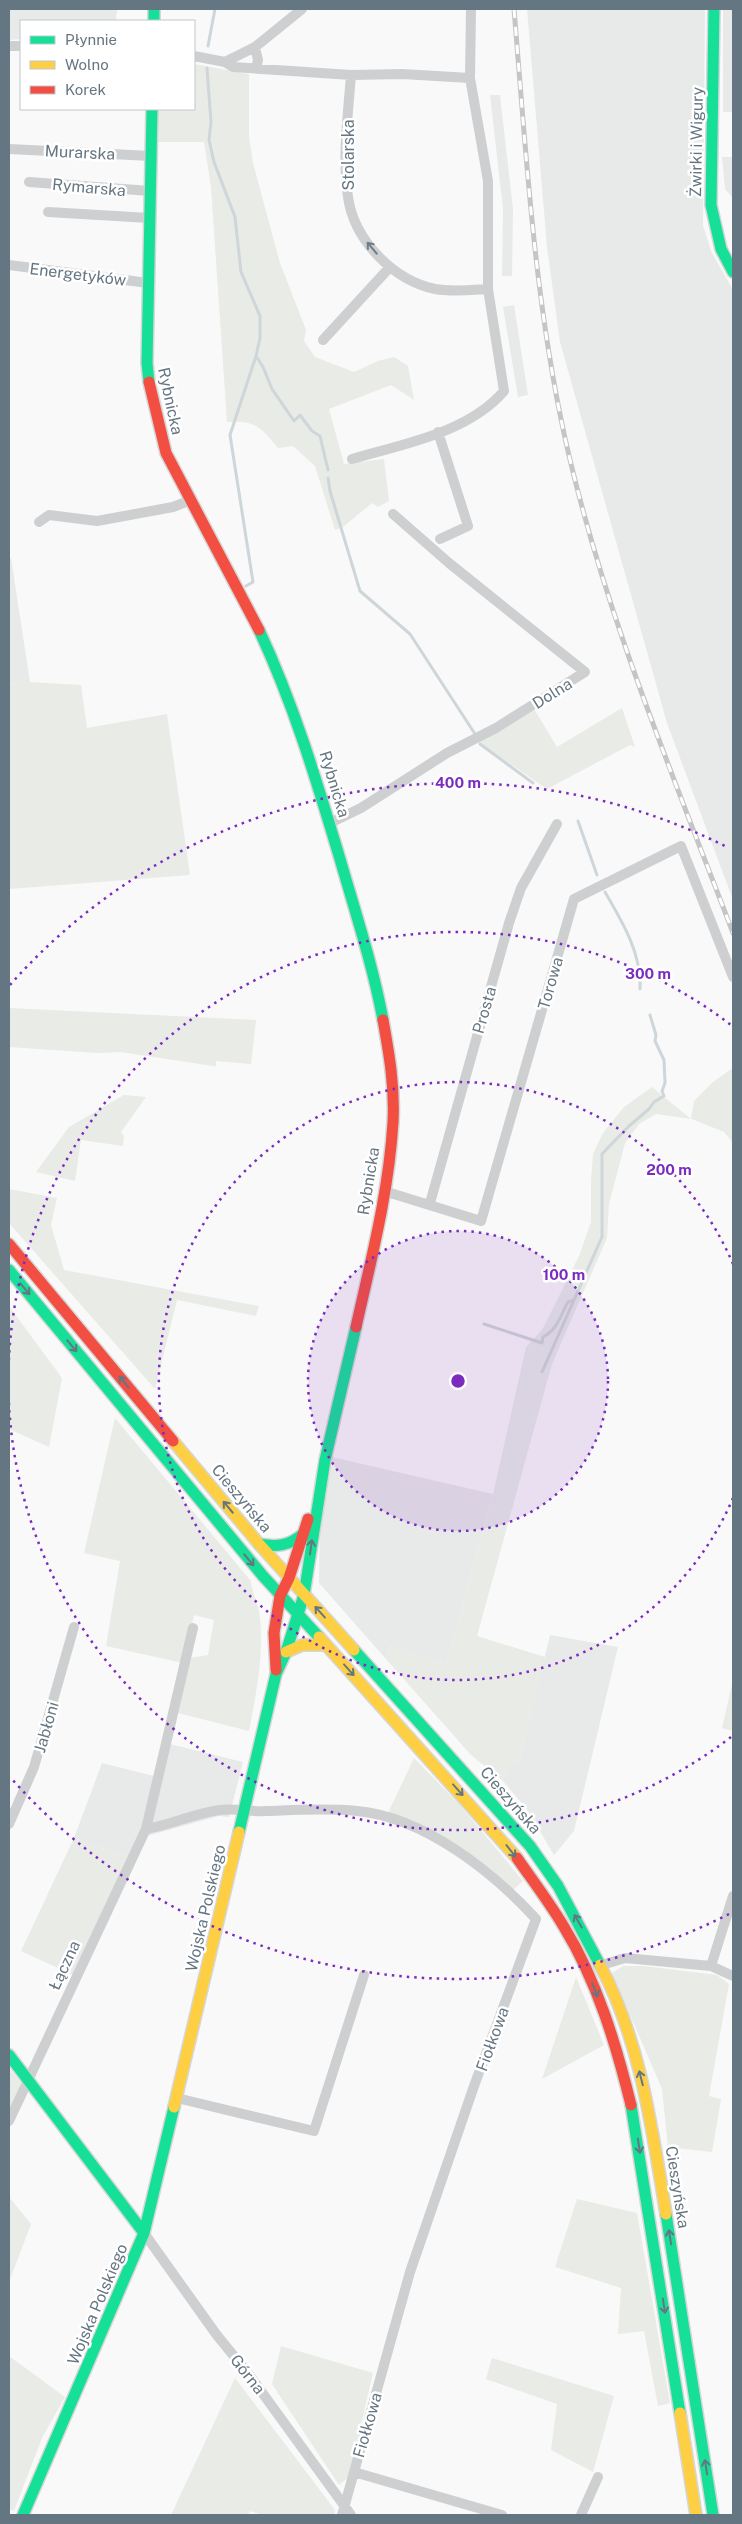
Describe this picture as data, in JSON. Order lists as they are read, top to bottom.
{
  "streets": {
    "street": [
      "Żwirki i Wigury",
      "Murarska",
      "Stolarska",
      "Rymarska",
      "Energetyków",
      "Rybnicka",
      "Dolna",
      "Torowa",
      "Prosta",
      "Cieszyńska",
      "Jabłoni",
      "Wojska Polskiego",
      "Łączna",
      "Fiołkowa",
      "Górna"
    ]
  },
  "crossings": [
    ["Murarska", "Rybnicka"],
    ["Rymarska", "Rybnicka"],
    ["Energetyków", "Rybnicka"],
    ["Rybnicka", "Dolna"],
    ["Rybnicka", "Torowa"],
    ["Rybnicka", "Cieszyńska"],
    ["Rybnicka", "Wojska Polskiego"],
    ["Torowa", "Prosta"],
    ["Cieszyńska", "Wojska Polskiego"],
    ["Wojska Polskiego", "Fiołkowa"],
    ["Wojska Polskiego", "Górna"],
    ["Fiołkowa", "Górna"]
  ],
  "one_way": ["Stolarska"],
  "legend": ["Płynnie", "Wolno", "Korek"],
  "rings": [
    "400 m",
    "300 m",
    "200 m",
    "100 m"
  ]
}
